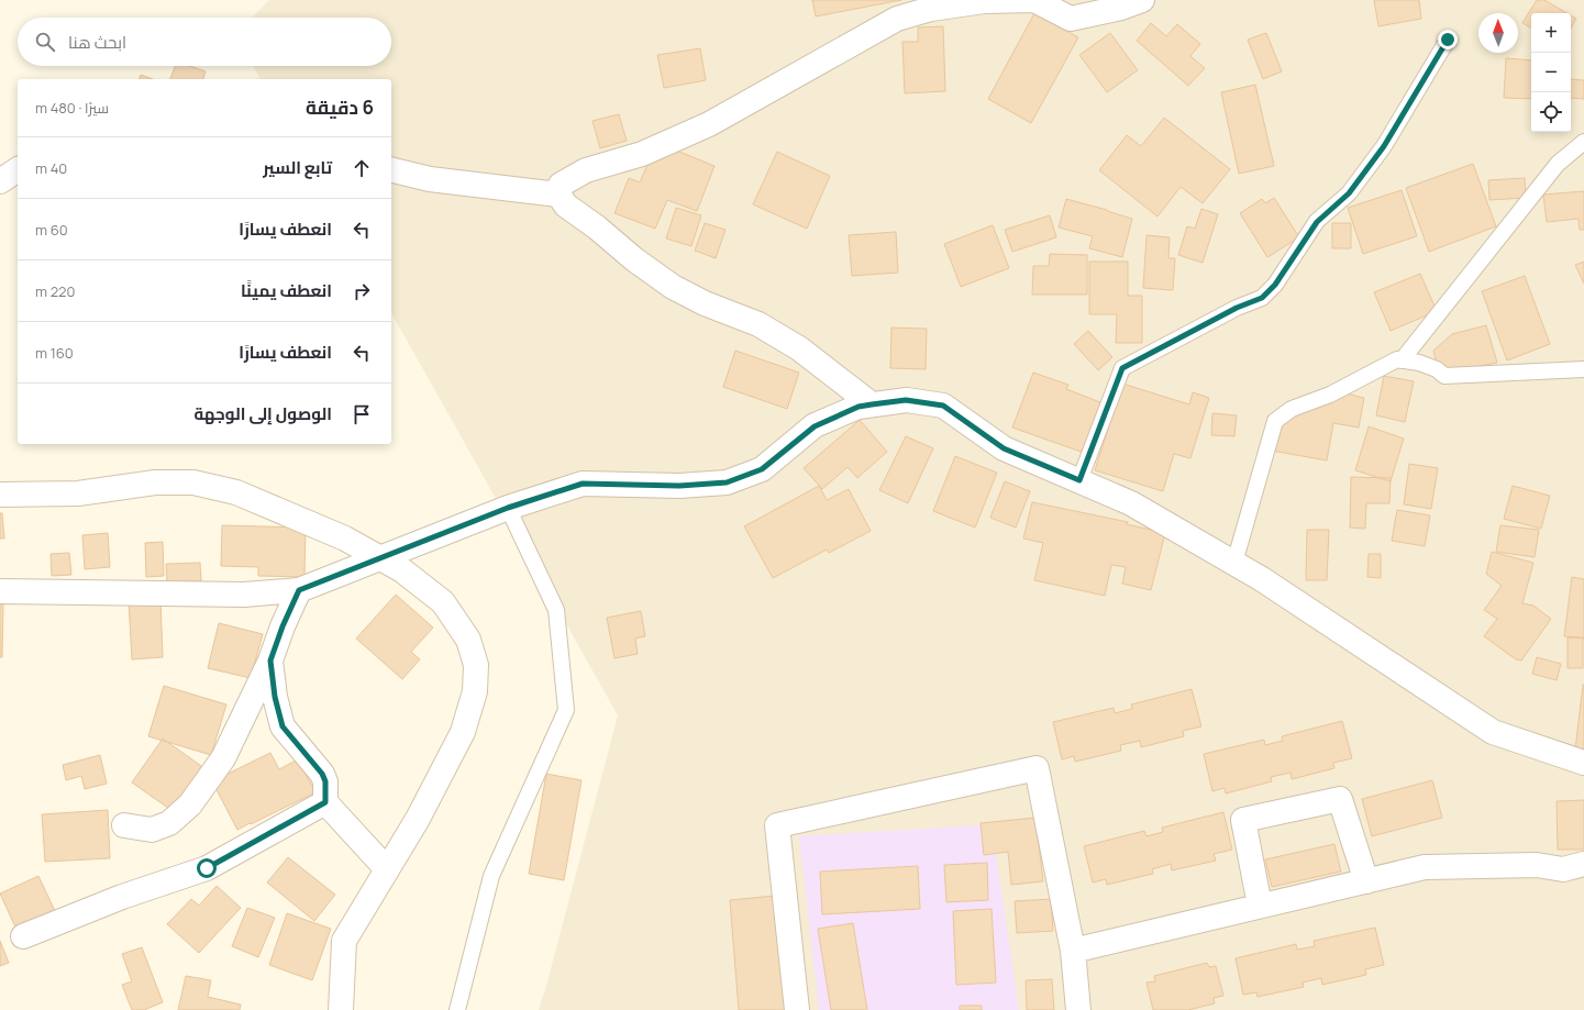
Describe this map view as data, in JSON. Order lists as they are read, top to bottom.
{
  "north": "top",
  "page": {
    "map_buttons": ["+", "−"],
    "search": "ابحث هنا",
    "heading": ["6 دقيقة", "سيرًا · 480 m"],
    "list": [
      ["تابع السير", "40 m"],
      ["انعطف يسارًا", "60 m"],
      ["انعطف يمينًا", "220 m"],
      ["انعطف يسارًا", "160 m"],
      "الوصول إلى الوجهة"
    ]
  }
}
